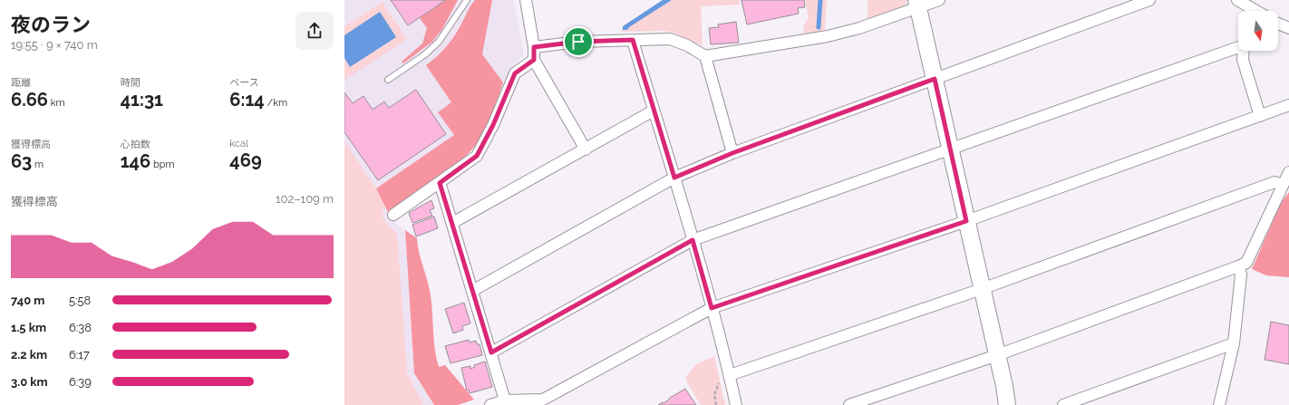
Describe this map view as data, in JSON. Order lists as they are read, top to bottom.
{
  "north": "bottom",
  "page": {
    "heading": ["夜のラン", "19:55 · 9 × 740 m"],
    "stats": [
      ["距離", "6.66 km"],
      ["時間", "41:31"],
      ["ペース", "6:14 /km"],
      ["獲得標高", "63 m"],
      ["心拍数", "146 bpm"],
      ["kcal", "469"]
    ],
    "chart": ["獲得標高", "102–109 m"],
    "list": [
      {
        "name": "740 m",
        "note": "5:58"
      },
      {
        "name": "1.5 km",
        "note": "6:38"
      },
      {
        "name": "2.2 km",
        "note": "6:17"
      },
      {
        "name": "3.0 km",
        "note": "6:39"
      }
    ]
  }
}
